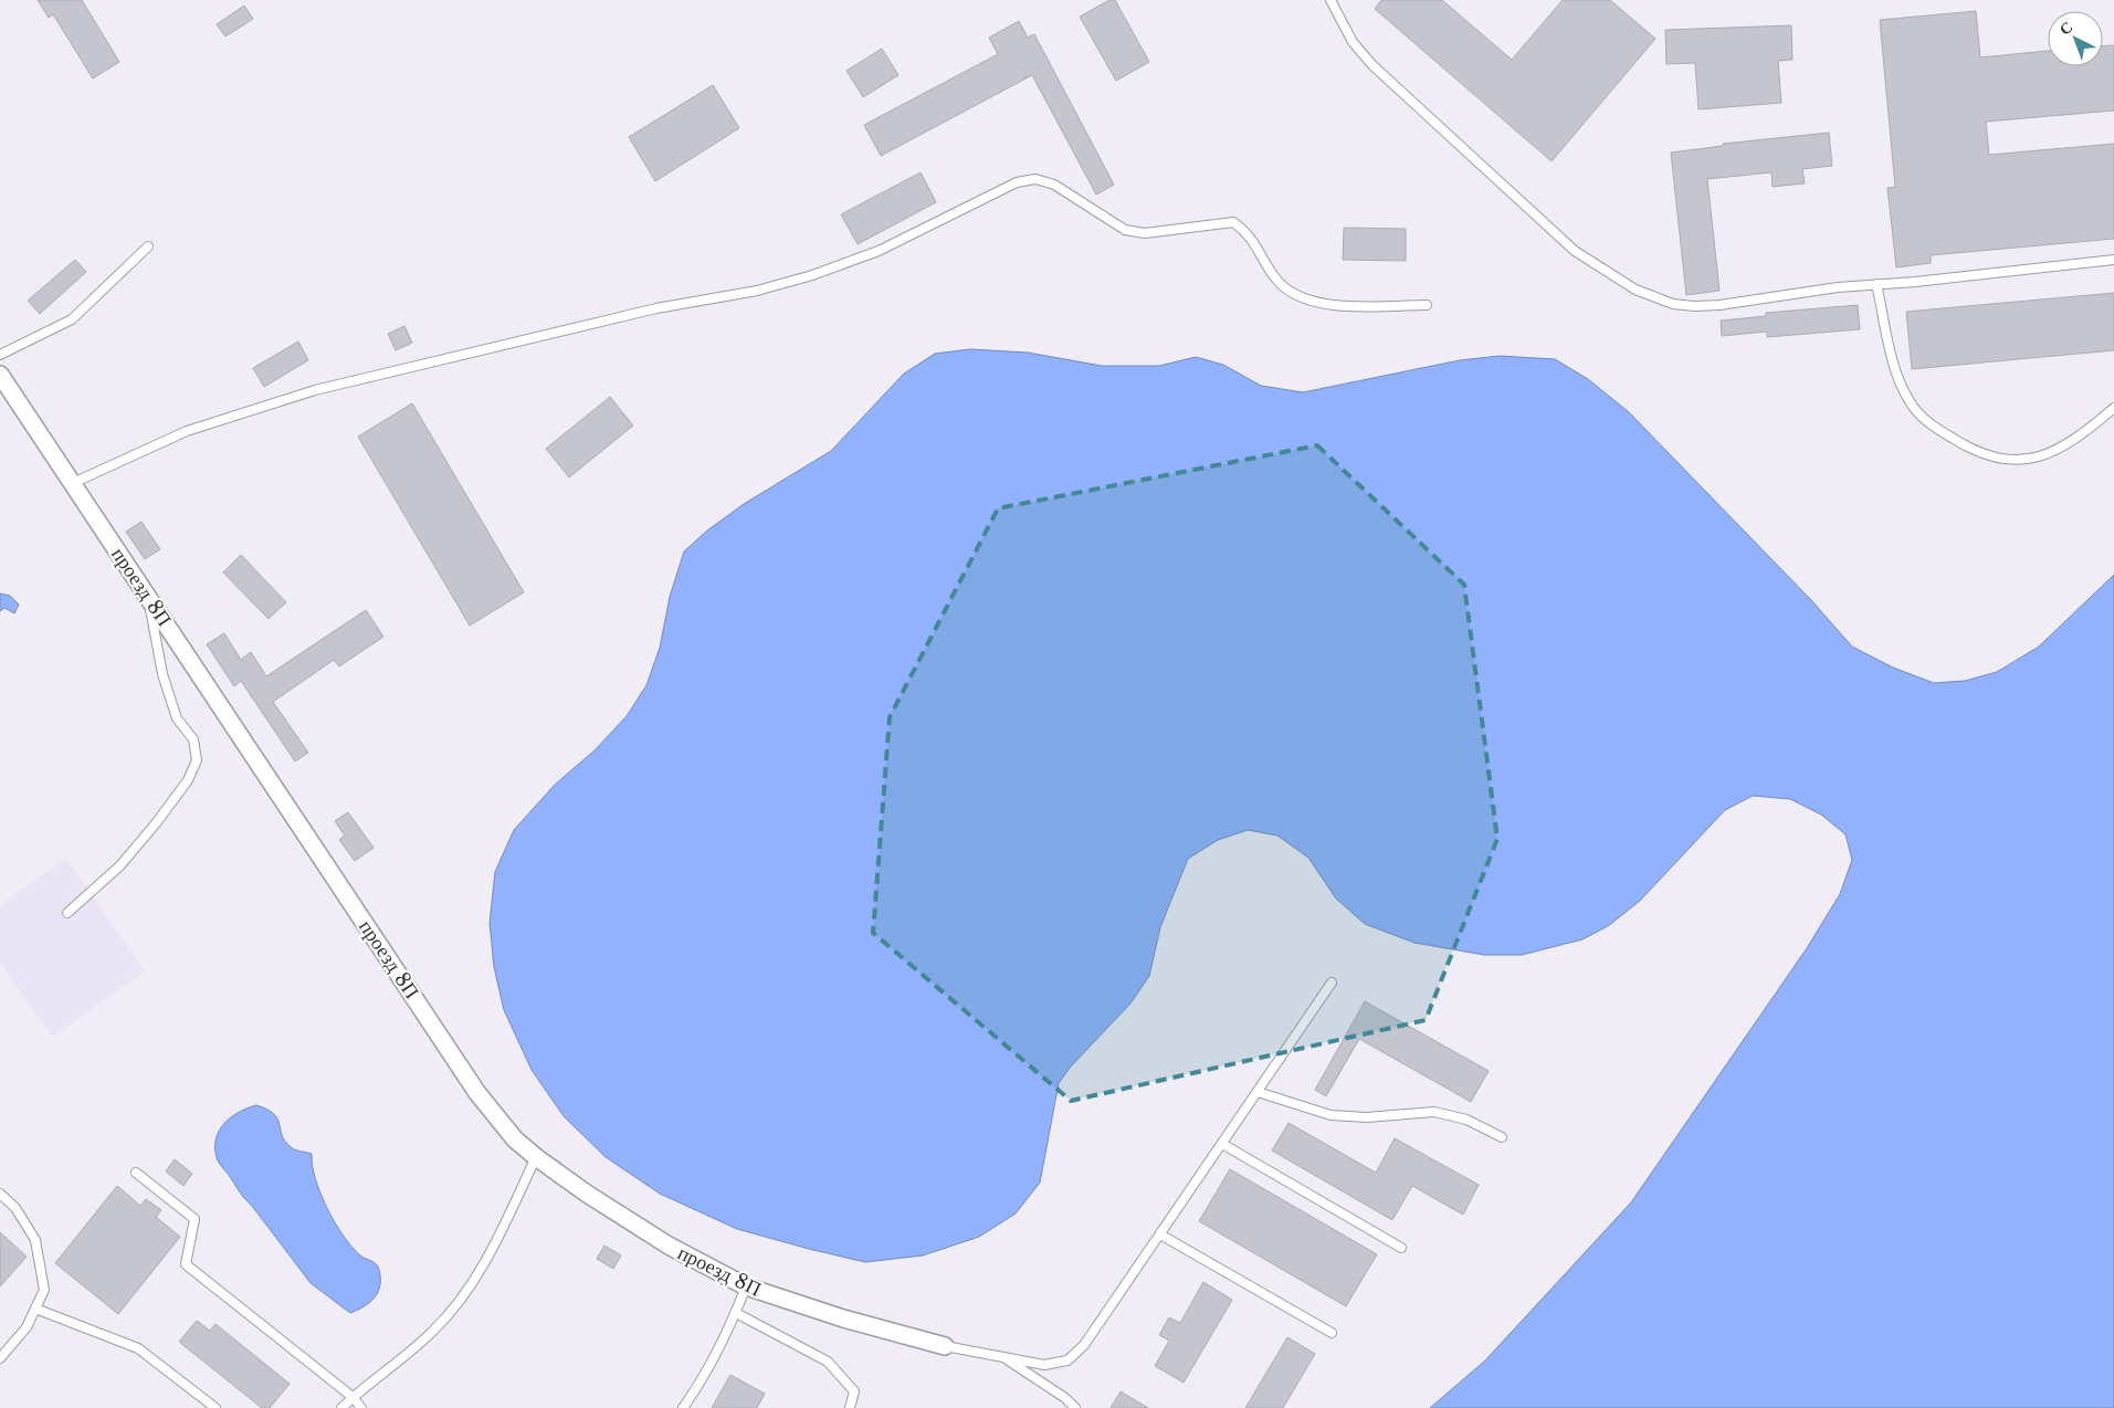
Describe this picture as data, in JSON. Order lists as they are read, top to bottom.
{
  "streets": {
    "street": ["проезд 8П"]
  },
  "north": "top left"
}
